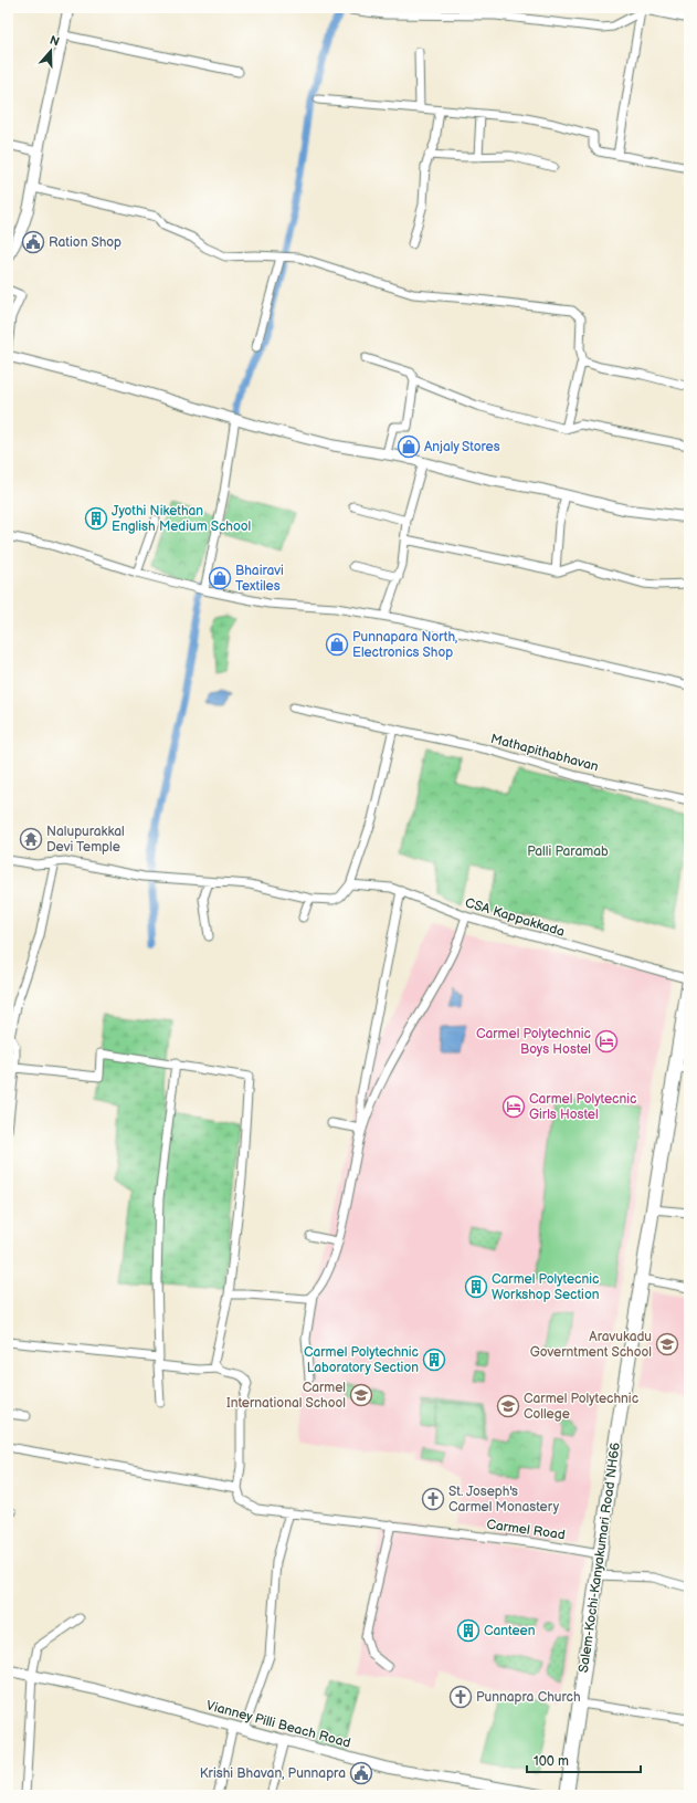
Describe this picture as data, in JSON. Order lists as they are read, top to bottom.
{
  "streets": {
    "highway": ["Salem-Kochi-Kanyakumari Road NH66"],
    "street": [
      "Mathapithabhavan",
      "CSA Kappakkada",
      "Carmel Road",
      "Vianney Pilli Beach Road"
    ]
  },
  "crossings": [
    ["CSA Kappakkada", "Salem-Kochi-Kanyakumari Road NH66"],
    ["Carmel Road", "Salem-Kochi-Kanyakumari Road NH66"]
  ],
  "parks": ["Palli Paramab"],
  "places": {
    "public building": ["Ration Shop", "Krishi Bhavan, Punnapra"],
    "shop": ["Anjaly Stores", "Bhairavi Textiles", "Punnapara North, Electronics Shop"],
    "building": [
      "Jyothi Nikethan English Medium School",
      "Carmel Polytecnic Workshop Section",
      "Carmel Polytechnic Laboratory Section",
      "Canteen"
    ],
    "temple": ["Nalupurakkal Devi Temple"],
    "hotel": ["Carmel Polytechnic Boys Hostel", "Carmel Polytecnic Girls Hostel"],
    "school or university": ["Aravukadu Governtment School", "Carmel International School", "Carmel Polytechnic College"],
    "church": ["St. Joseph's Carmel Monastery", "Punnapra Church"]
  },
  "scale_bar": "100 m",
  "north": "top"
}
